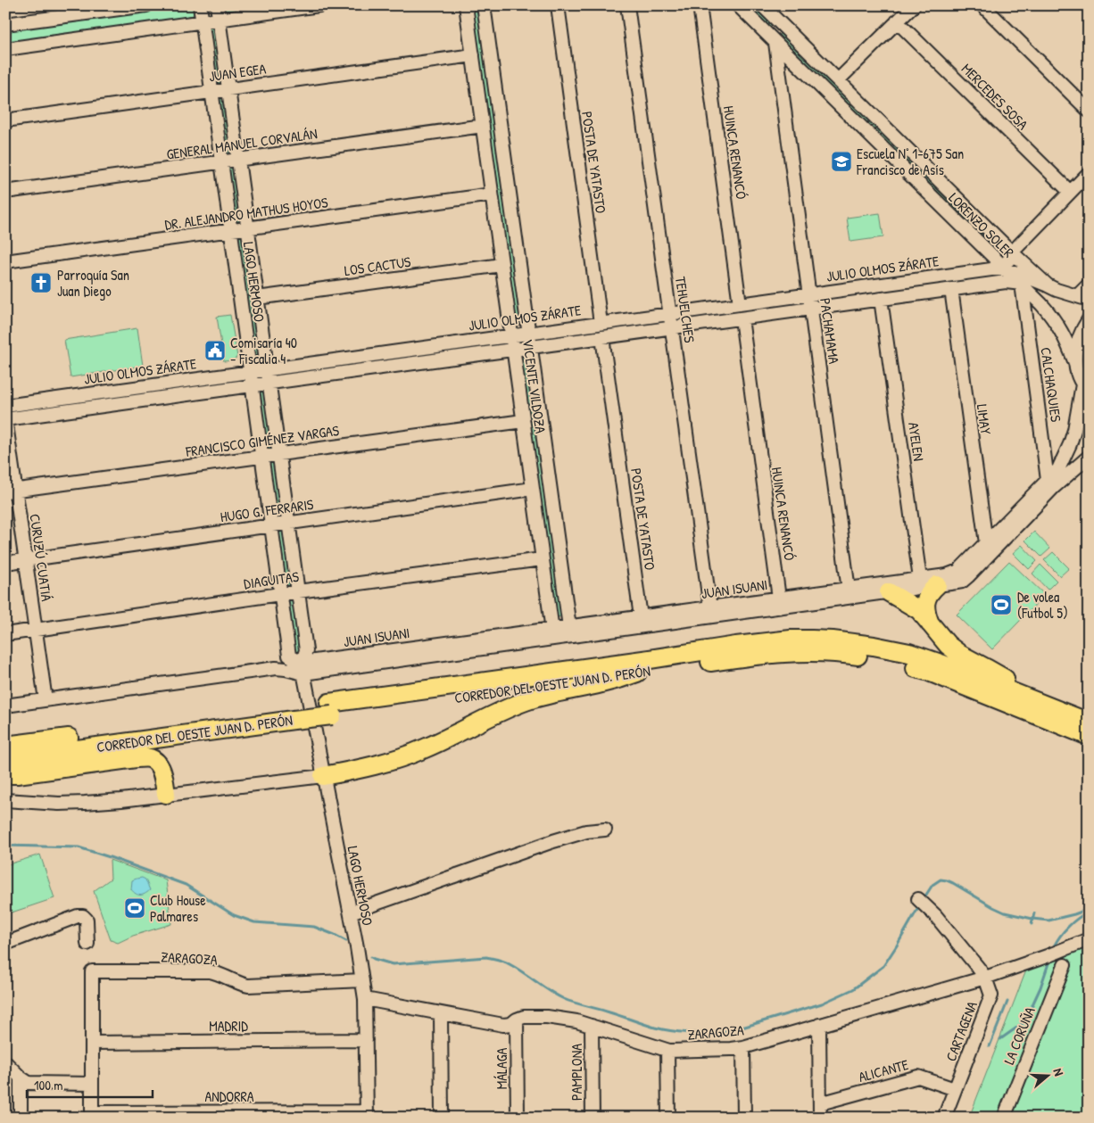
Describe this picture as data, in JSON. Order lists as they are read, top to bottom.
{
  "streets": {
    "highway": ["CORREDOR DEL OESTE JUAN D. PERÓN"],
    "street": [
      "JUAN EGEA",
      "MERCEDES SOSA",
      "GENERAL MANUEL CORVALÁN",
      "HUINCA RENANCÓ",
      "POSTA DE YATASTO",
      "DR. ALEJANDRO MATHUS HOYOS",
      "LORENZO SOLER",
      "LOS CACTUS",
      "JULIO OLMOS ZÁRATE",
      "LAGO HERMOSO",
      "TEHUELCHES",
      "PACHAMAMA",
      "CALCHAQUIES",
      "VICENTE VILDOZA",
      "LIMAY",
      "FRANCISCO GIMÉNEZ VARGAS",
      "AYELEN",
      "HUGO G. FERRARIS",
      "CURUZÚ CUATIÁ",
      "DIAGUITAS",
      "JUAN ISUANI",
      "ZARAGOZA",
      "MADRID",
      "CARTAGENA",
      "LA CORUÑA",
      "MÁLAGA",
      "ALICANTE",
      "PAMPLONA",
      "ANDORRA"
    ]
  },
  "crossings": [
    ["JUAN EGEA", "LAGO HERMOSO"],
    ["JUAN EGEA", "VICENTE VILDOZA"],
    ["GENERAL MANUEL CORVALÁN", "LAGO HERMOSO"],
    ["GENERAL MANUEL CORVALÁN", "VICENTE VILDOZA"],
    ["HUINCA RENANCÓ", "JULIO OLMOS ZÁRATE"],
    ["HUINCA RENANCÓ", "JUAN ISUANI"],
    ["POSTA DE YATASTO", "JULIO OLMOS ZÁRATE"],
    ["POSTA DE YATASTO", "JUAN ISUANI"],
    ["DR. ALEJANDRO MATHUS HOYOS", "LAGO HERMOSO"],
    ["DR. ALEJANDRO MATHUS HOYOS", "VICENTE VILDOZA"],
    ["LORENZO SOLER", "JULIO OLMOS ZÁRATE"],
    ["LORENZO SOLER", "PACHAMAMA"],
    ["LORENZO SOLER", "CALCHAQUIES"],
    ["LORENZO SOLER", "JUAN ISUANI"],
    ["LOS CACTUS", "LAGO HERMOSO"],
    ["LOS CACTUS", "VICENTE VILDOZA"],
    ["JULIO OLMOS ZÁRATE", "LAGO HERMOSO"],
    ["JULIO OLMOS ZÁRATE", "TEHUELCHES"],
    ["JULIO OLMOS ZÁRATE", "PACHAMAMA"],
    ["JULIO OLMOS ZÁRATE", "CALCHAQUIES"],
    ["JULIO OLMOS ZÁRATE", "VICENTE VILDOZA"],
    ["JULIO OLMOS ZÁRATE", "LIMAY"],
    ["JULIO OLMOS ZÁRATE", "AYELEN"],
    ["JULIO OLMOS ZÁRATE", "CURUZÚ CUATIÁ"],
    ["LAGO HERMOSO", "FRANCISCO GIMÉNEZ VARGAS"],
    ["LAGO HERMOSO", "HUGO G. FERRARIS"],
    ["LAGO HERMOSO", "DIAGUITAS"],
    ["LAGO HERMOSO", "JUAN ISUANI"],
    ["LAGO HERMOSO", "ZARAGOZA"],
    ["LAGO HERMOSO", "MADRID"],
    ["LAGO HERMOSO", "ANDORRA"],
    ["TEHUELCHES", "JUAN ISUANI"],
    ["PACHAMAMA", "JUAN ISUANI"],
    ["CALCHAQUIES", "JUAN ISUANI"],
    ["VICENTE VILDOZA", "FRANCISCO GIMÉNEZ VARGAS"],
    ["VICENTE VILDOZA", "HUGO G. FERRARIS"],
    ["VICENTE VILDOZA", "DIAGUITAS"],
    ["VICENTE VILDOZA", "JUAN ISUANI"],
    ["LIMAY", "JUAN ISUANI"],
    ["FRANCISCO GIMÉNEZ VARGAS", "CURUZÚ CUATIÁ"],
    ["AYELEN", "JUAN ISUANI"],
    ["HUGO G. FERRARIS", "CURUZÚ CUATIÁ"],
    ["CURUZÚ CUATIÁ", "DIAGUITAS"],
    ["CURUZÚ CUATIÁ", "JUAN ISUANI"],
    ["ZARAGOZA", "MADRID"],
    ["ZARAGOZA", "CARTAGENA"],
    ["ZARAGOZA", "MÁLAGA"],
    ["ZARAGOZA", "PAMPLONA"],
    ["CARTAGENA", "ALICANTE"]
  ],
  "places": {
    "school or university": ["Escuela N° 1-675 San Francisco de Asís"],
    "church": ["Parroquía San Juan Diego"],
    "public building": ["Comisaría 40 - Fiscalia 4"],
    "sports": ["De volea (Futbol 5)", "Club House Palmares"]
  },
  "scale_bar": "100 m",
  "north": "right"
}
